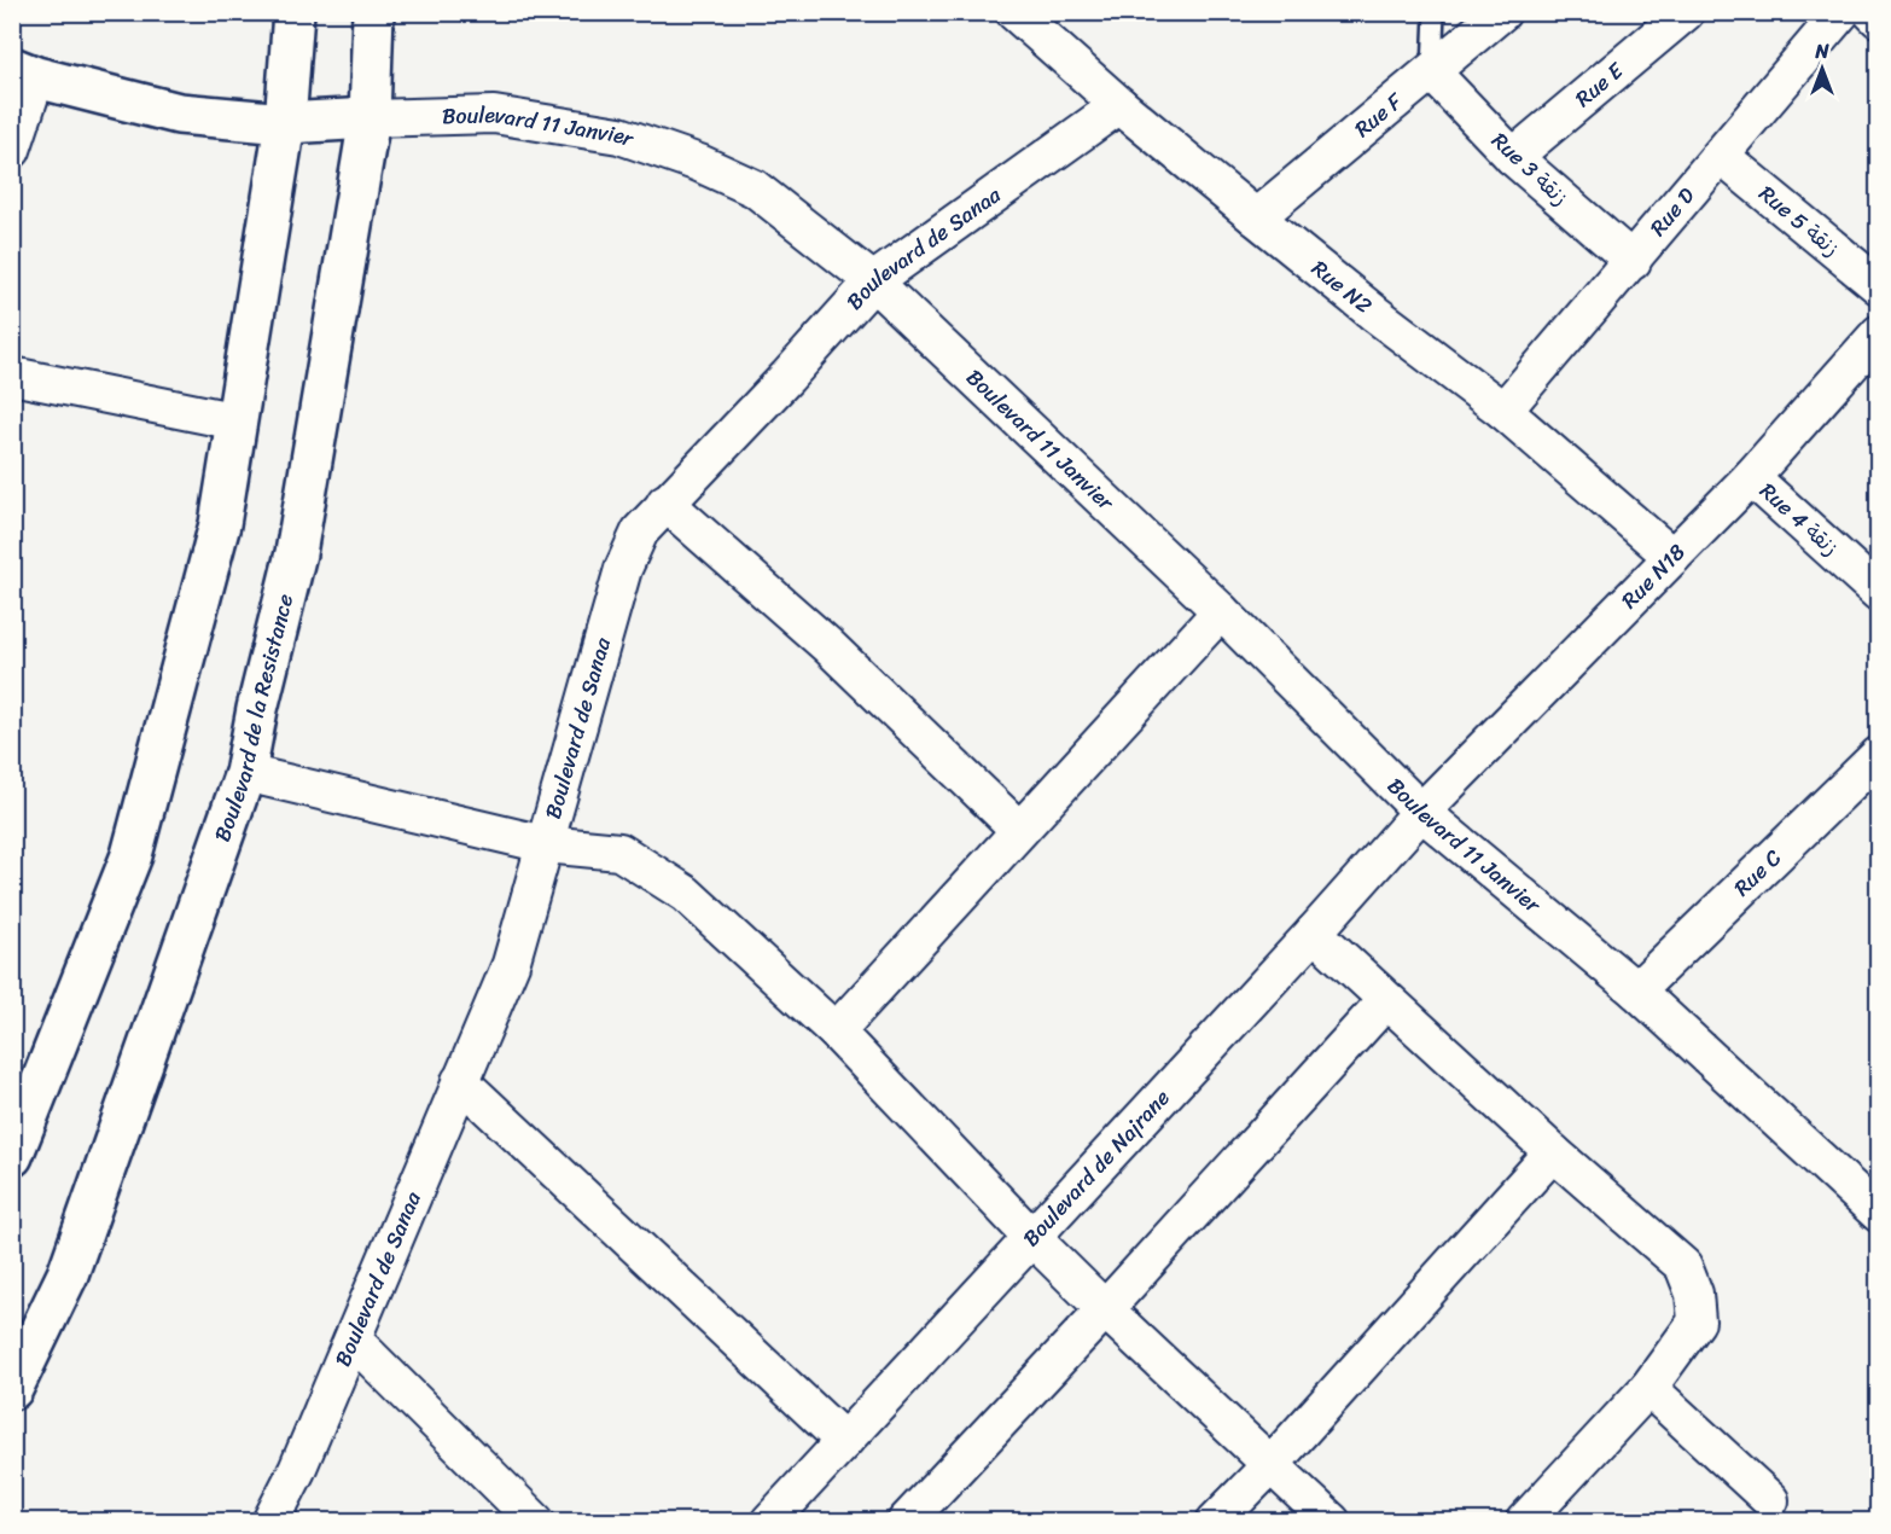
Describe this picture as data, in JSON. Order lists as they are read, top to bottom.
{
  "streets": {
    "main road": ["Boulevard 11 Janvier", "Boulevard de la Resistance"],
    "street": [
      "Rue E",
      "Rue F",
      "Rue 3 زنقة",
      "Rue D",
      "Rue 5 زنقة",
      "Boulevard de Sanaa",
      "Rue N2",
      "Rue 4 زنقة",
      "Rue N18",
      "Rue C",
      "Boulevard de Najrane"
    ]
  },
  "crossings": [
    ["Rue E", "Rue 3 زنقة"],
    ["Rue F", "Rue 3 زنقة"],
    ["Rue F", "Rue N2"],
    ["Boulevard 11 Janvier", "Boulevard de Sanaa"],
    ["Boulevard 11 Janvier", "Rue N18"],
    ["Boulevard 11 Janvier", "Boulevard de la Resistance"],
    ["Boulevard 11 Janvier", "Rue C"],
    ["Boulevard 11 Janvier", "Boulevard de Najrane"],
    ["Rue 3 زنقة", "Rue D"],
    ["Rue D", "Rue 5 زنقة"],
    ["Rue D", "Rue N2"],
    ["Boulevard de Sanaa", "Rue N2"],
    ["Rue N2", "Rue N18"],
    ["Rue 4 زنقة", "Rue N18"],
    ["Rue N18", "Boulevard de Najrane"]
  ],
  "north": "top"
}
